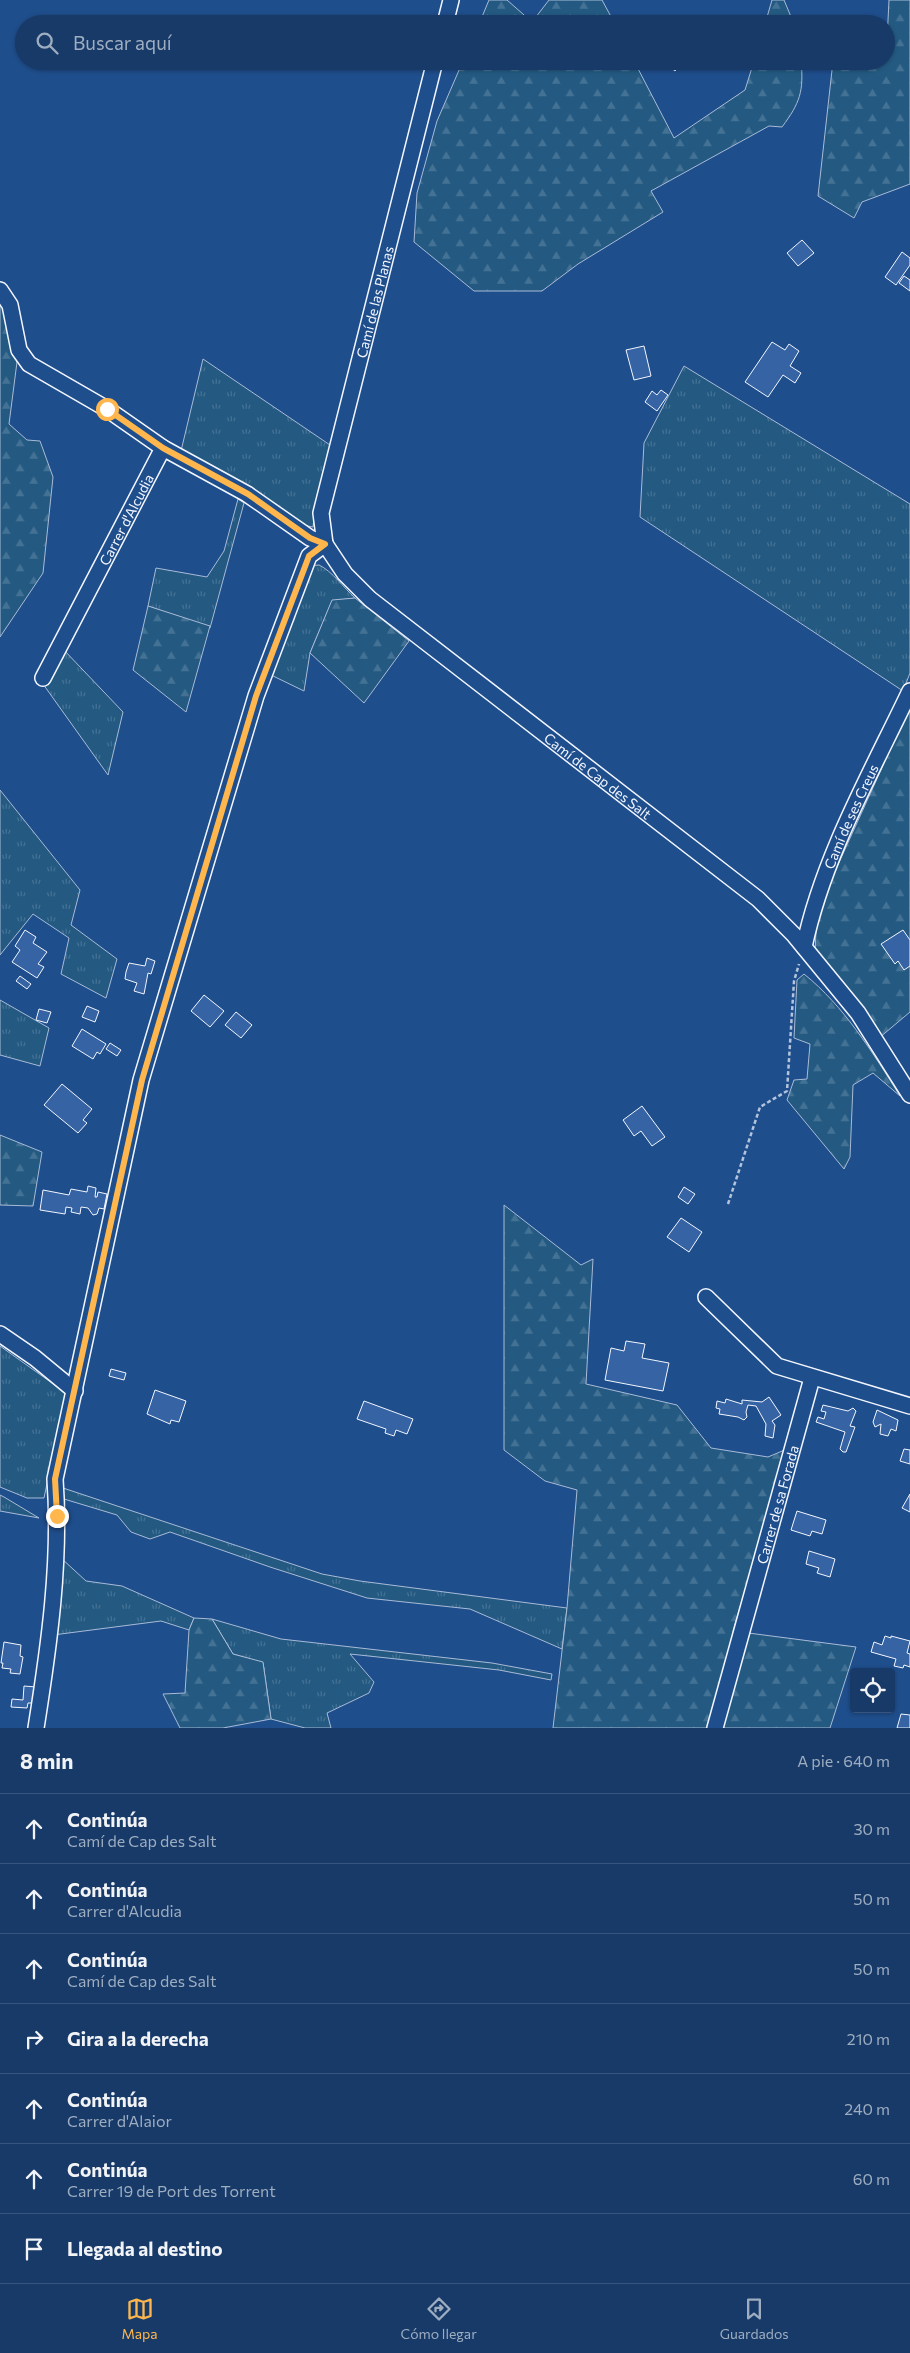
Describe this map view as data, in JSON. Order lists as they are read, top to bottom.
{
  "streets": {
    "street": [
      "Camí de las Planas",
      "Carrer d'Alcudia",
      "Camí de Cap des Salt",
      "Camí de ses Creus",
      "Carrer de sa Forada"
    ]
  },
  "crossings": [
    ["Camí de las Planas", "Camí de Cap des Salt"],
    ["Carrer d'Alcudia", "Camí de Cap des Salt"],
    ["Camí de Cap des Salt", "Camí de ses Creus"]
  ],
  "page": {
    "search": "Buscar aquí",
    "heading": ["8 min", "A pie · 640 m"],
    "list": [
      ["Continúa", "Camí de Cap des Salt", "30 m"],
      ["Continúa", "Carrer d'Alcudia", "50 m"],
      ["Continúa", "Camí de Cap des Salt", "50 m"],
      ["Gira a la derecha", "210 m"],
      ["Continúa", "Carrer d'Alaior", "240 m"],
      ["Continúa", "Carrer 19 de Port des Torrent", "60 m"],
      "Llegada al destino"
    ],
    "nav": ["Mapa", "Cómo llegar", "Guardados"]
  }
}
